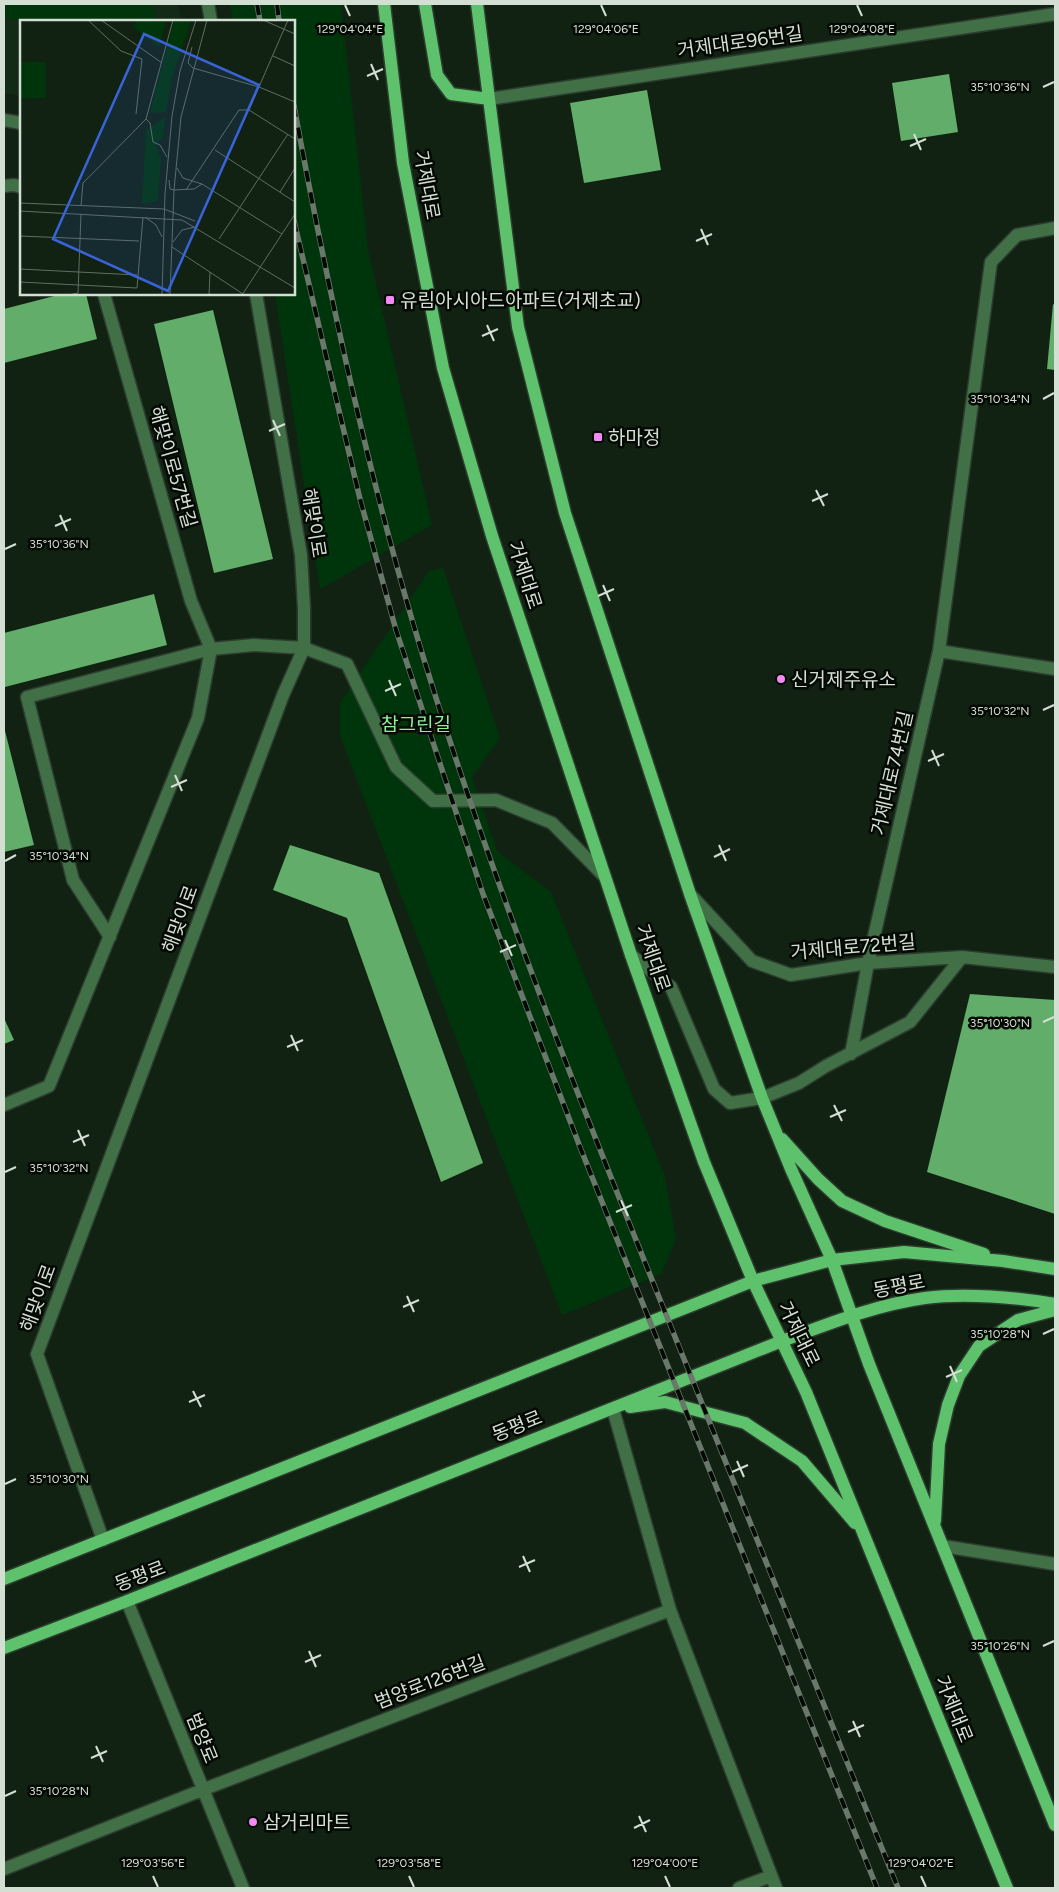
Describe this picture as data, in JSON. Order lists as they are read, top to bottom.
{
  "streets": {
    "main road": ["거제대로", "동평로"],
    "street": [
      "거제대로96번길",
      "해맞이로57번길",
      "해맞이로",
      "거제대로74번길",
      "거제대로72번길",
      "범양로126번길",
      "범양로"
    ]
  },
  "crossings": [
    ["거제대로", "동평로"],
    ["해맞이로", "동평로"],
    ["거제대로74번길", "거제대로72번길"],
    ["동평로", "범양로"],
    ["범양로126번길", "범양로"]
  ],
  "parks": ["참그린길"],
  "places": {
    "transit": ["유림아시아드아파트(거제초교)", "하마정"],
    "other": ["신거제주유소", "삼거리마트"]
  },
  "coordinates": [
    "129°04'04\"E",
    "129°04'06\"E",
    "129°04'08\"E",
    "35°10'36\"N",
    "35°10'34\"N",
    "35°10'32\"N",
    "35°10'30\"N",
    "35°10'28\"N",
    "35°10'26\"N",
    "129°03'56\"E",
    "129°03'58\"E",
    "129°04'00\"E",
    "129°04'02\"E"
  ]
}
